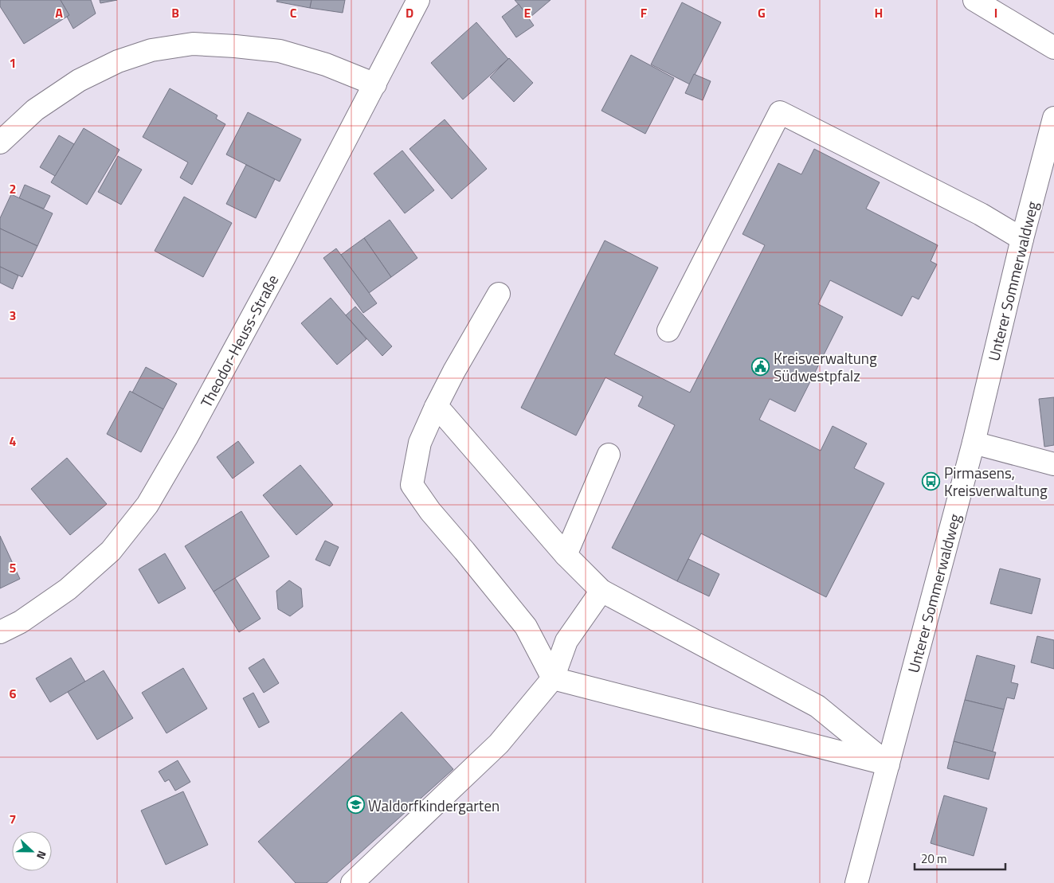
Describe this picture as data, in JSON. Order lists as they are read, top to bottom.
{
  "streets": {
    "street": ["Unterer Sommerwaldweg", "Theodor-Heuss-Straße"]
  },
  "places": {
    "public building": ["Kreisverwaltung Südwestpfalz"],
    "bus stop": ["Pirmasens, Kreisverwaltung"],
    "school or university": ["Waldorfkindergarten"]
  },
  "scale_bar": "20 m",
  "north": "right",
  "grid": {
    "columns": [
      "A",
      "B",
      "C",
      "D",
      "E",
      "F",
      "G",
      "H",
      "I"
    ],
    "rows": [
      "1",
      "2",
      "3",
      "4",
      "5",
      "6",
      "7"
    ]
  }
}
